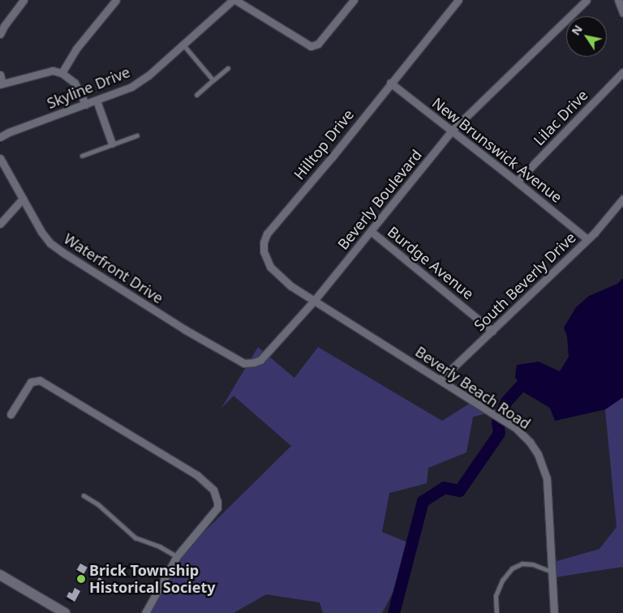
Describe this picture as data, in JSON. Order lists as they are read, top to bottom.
{
  "streets": {
    "street": [
      "Skyline Drive",
      "Lilac Drive",
      "Hilltop Drive",
      "New Brunswick Avenue",
      "Beverly Boulevard",
      "Burdge Avenue",
      "Waterfront Drive",
      "South Beverly Drive",
      "Beverly Beach Road"
    ]
  },
  "crossings": [
    ["Lilac Drive", "New Brunswick Avenue"],
    ["Hilltop Drive", "New Brunswick Avenue"],
    ["Hilltop Drive", "Beverly Boulevard"],
    ["Hilltop Drive", "Beverly Beach Road"],
    ["New Brunswick Avenue", "Beverly Boulevard"],
    ["New Brunswick Avenue", "South Beverly Drive"],
    ["Beverly Boulevard", "Burdge Avenue"],
    ["Beverly Boulevard", "Waterfront Drive"],
    ["Beverly Boulevard", "Beverly Beach Road"],
    ["Burdge Avenue", "South Beverly Drive"],
    ["South Beverly Drive", "Beverly Beach Road"]
  ],
  "places": ["Brick Township Historical Society"],
  "north": "top left"
}
